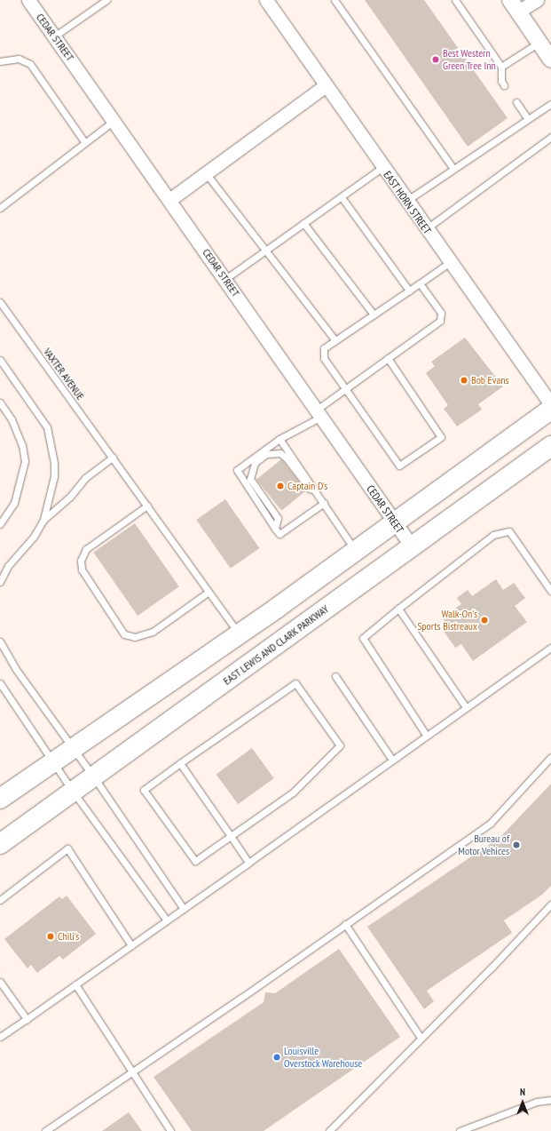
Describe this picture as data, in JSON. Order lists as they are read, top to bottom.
{
  "streets": {
    "main road": ["EAST LEWIS AND CLARK PARKWAY"],
    "street": ["CEDAR STREET", "EAST HORN STREET"],
    "lane": ["VAXTER AVENUE"]
  },
  "crossings": [
    ["CEDAR STREET", "EAST LEWIS AND CLARK PARKWAY"]
  ],
  "places": [
    "Best Western Green Tree Inn",
    "Bob Evans",
    "Captain D's",
    "Walk-On's Sports Bistreaux",
    "Bureau of Motor Vehices",
    "Chili's",
    "Louisville Overstock Warehouse"
  ],
  "north": "top"
}
